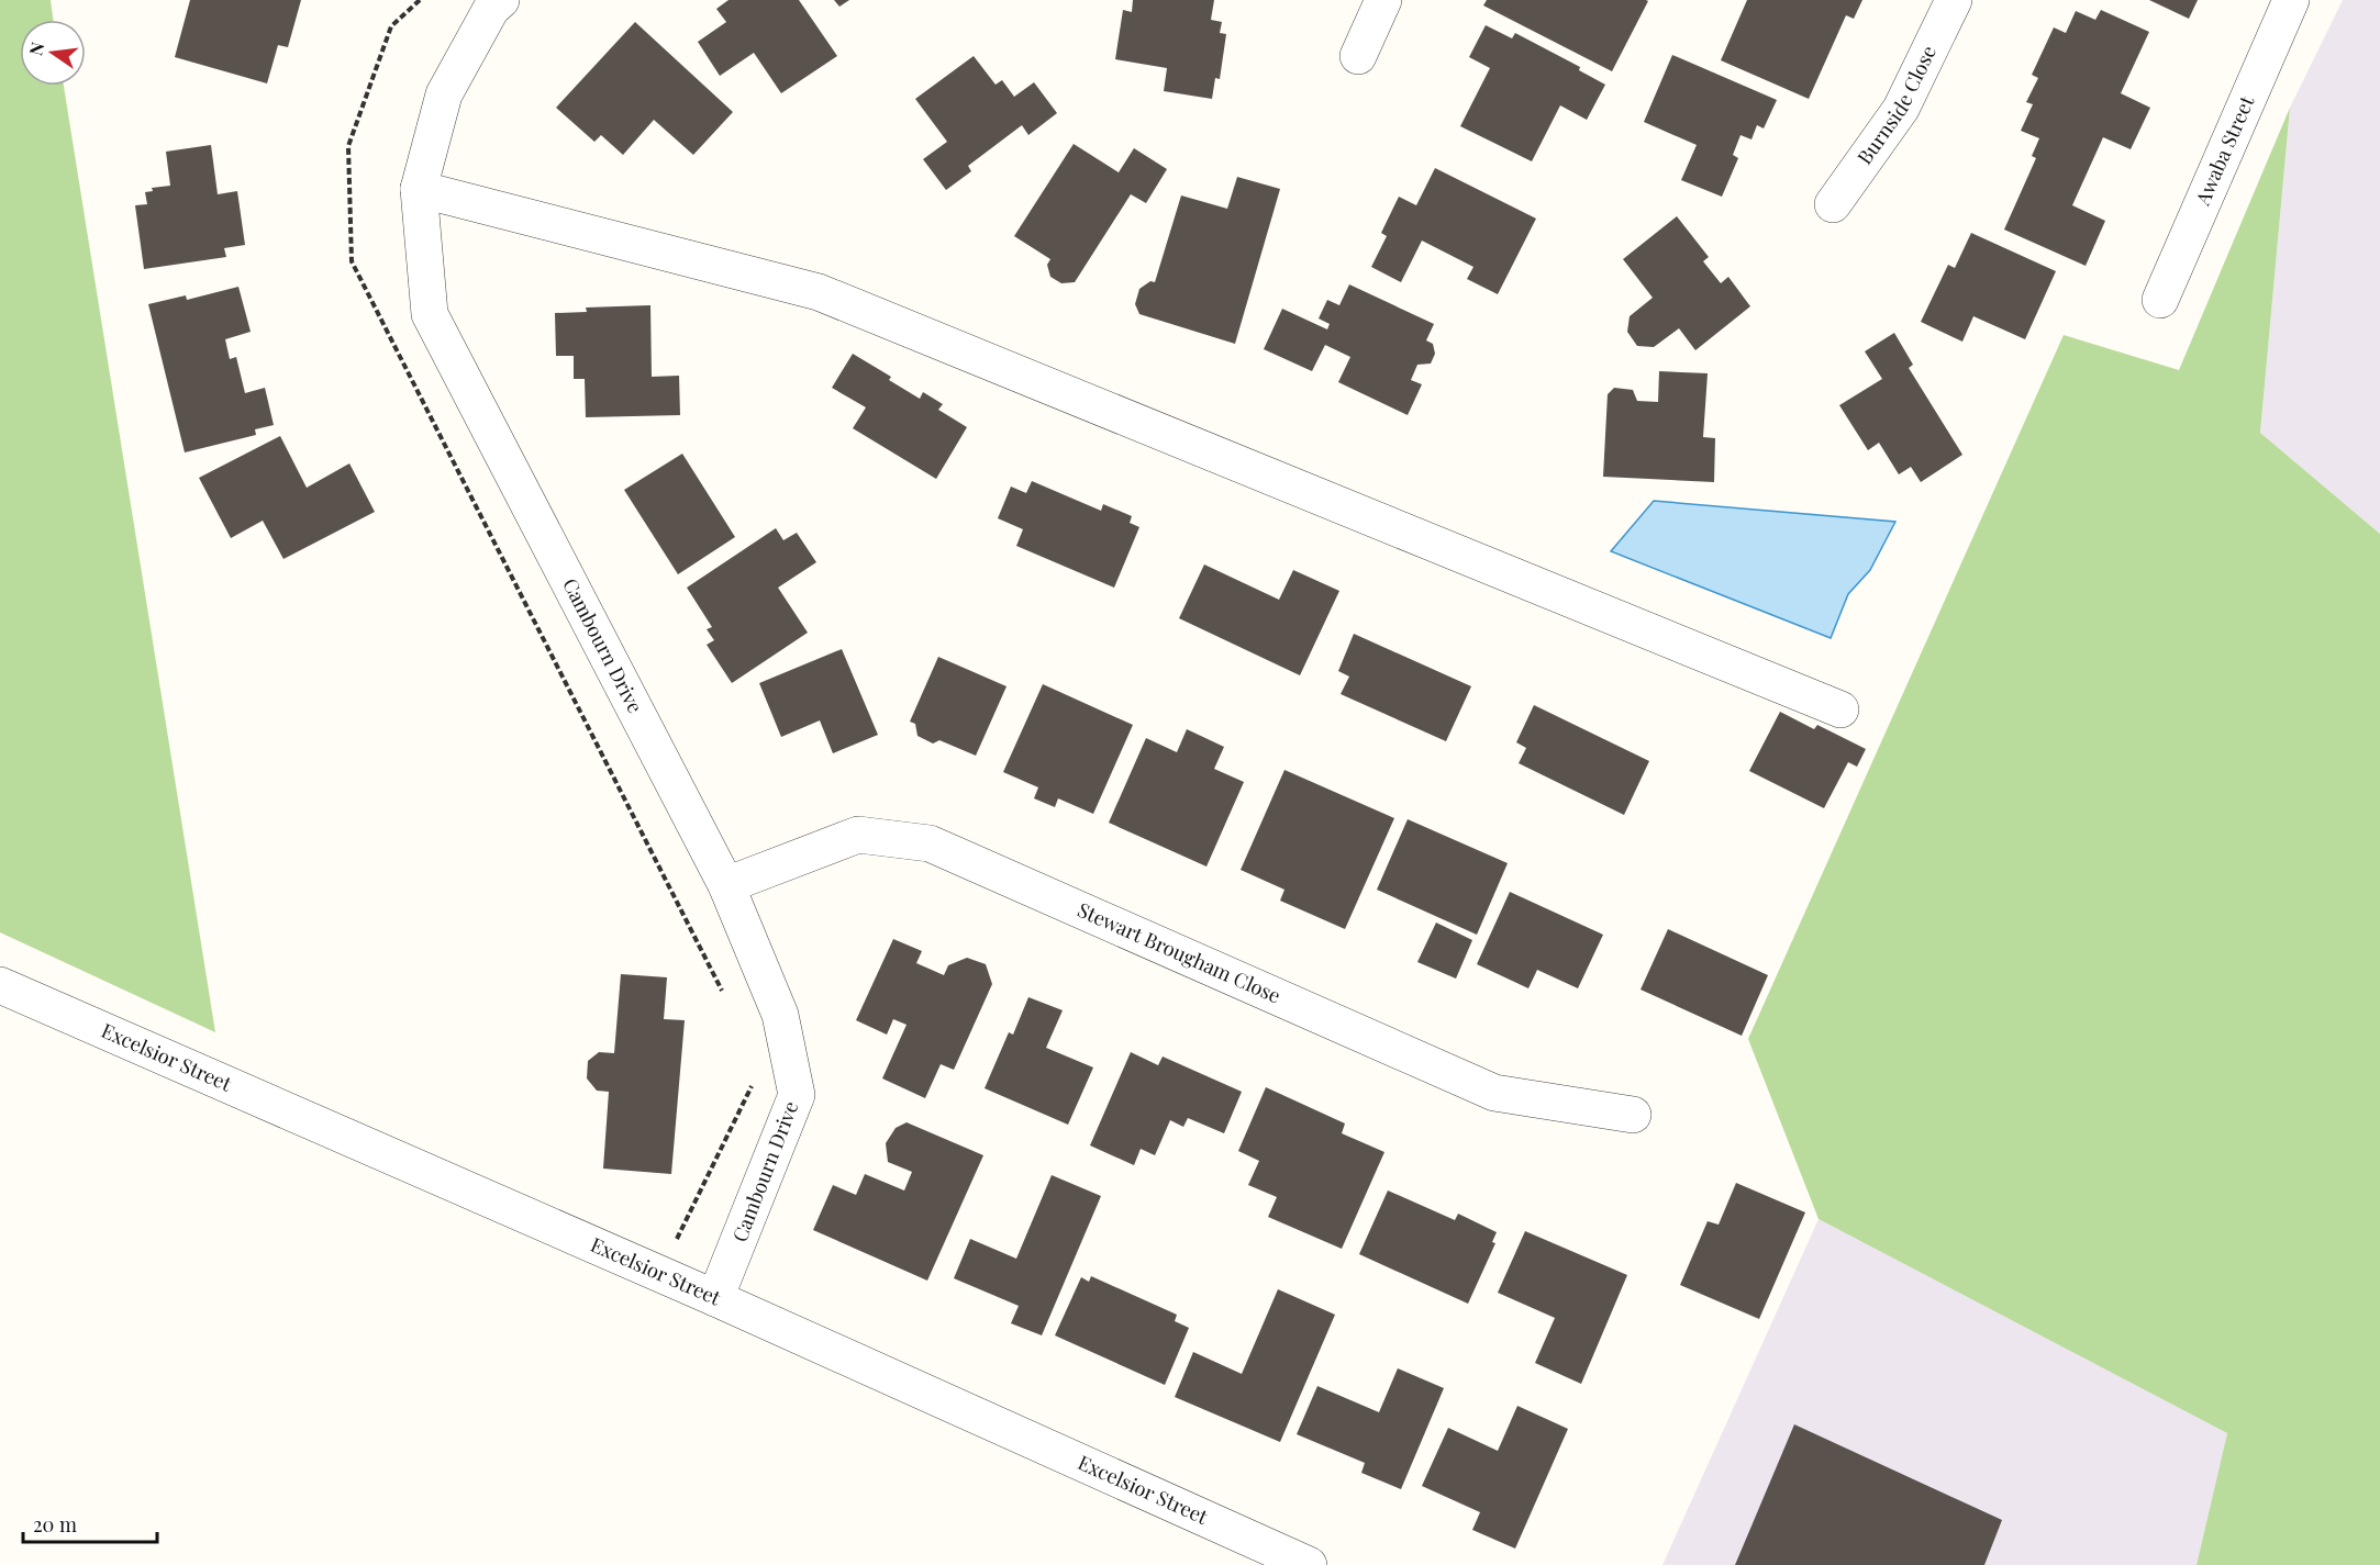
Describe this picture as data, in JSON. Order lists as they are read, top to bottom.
{
  "streets": {
    "street": [
      "Burnside Close",
      "Awaba Street",
      "Cambourn Drive",
      "Stewart Brougham Close",
      "Excelsior Street"
    ]
  },
  "crossings": [
    ["Cambourn Drive", "Stewart Brougham Close"],
    ["Cambourn Drive", "Excelsior Street"]
  ],
  "scale_bar": "20 m",
  "north": "left"
}
